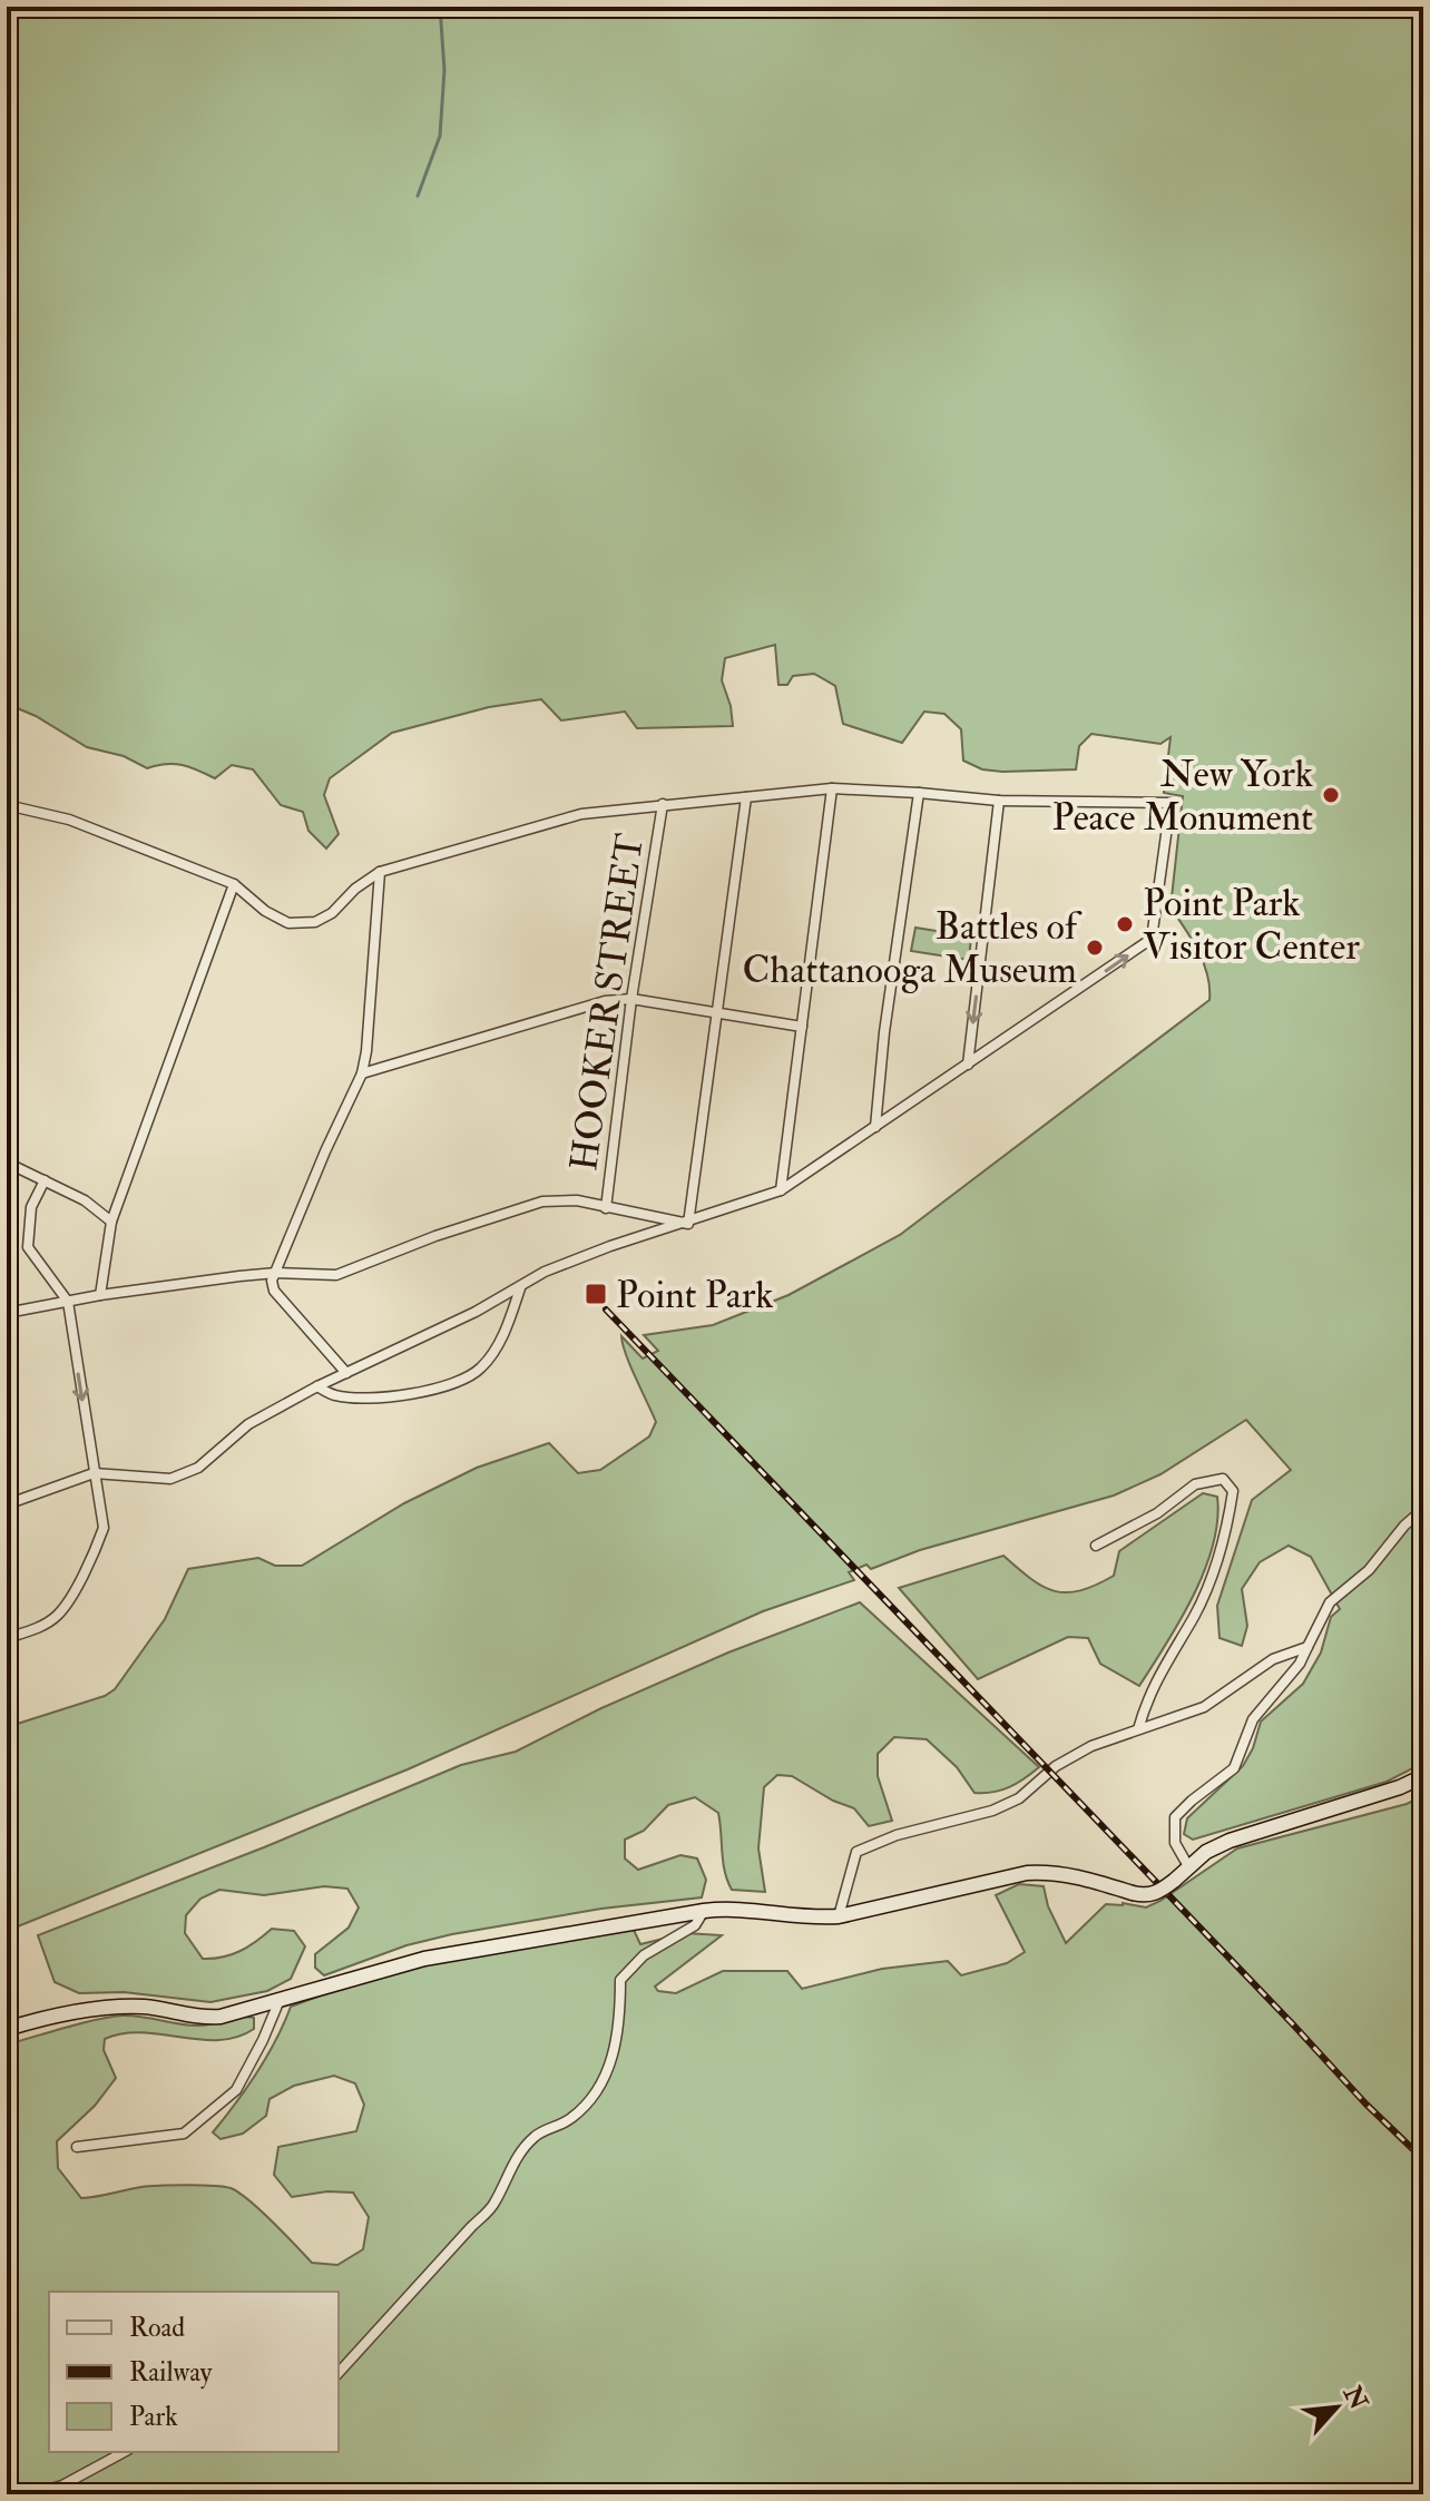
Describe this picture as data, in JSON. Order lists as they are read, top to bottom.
{
  "streets": {
    "street": ["HOOKER STREET"]
  },
  "places": {
    "other": ["New York Peace Monument", "Point Park Visitor Center", "Battles of Chattanooga Museum"],
    "transit": ["Point Park"]
  },
  "legend": ["Road", "Railway", "Park"],
  "north": "top right"
}
